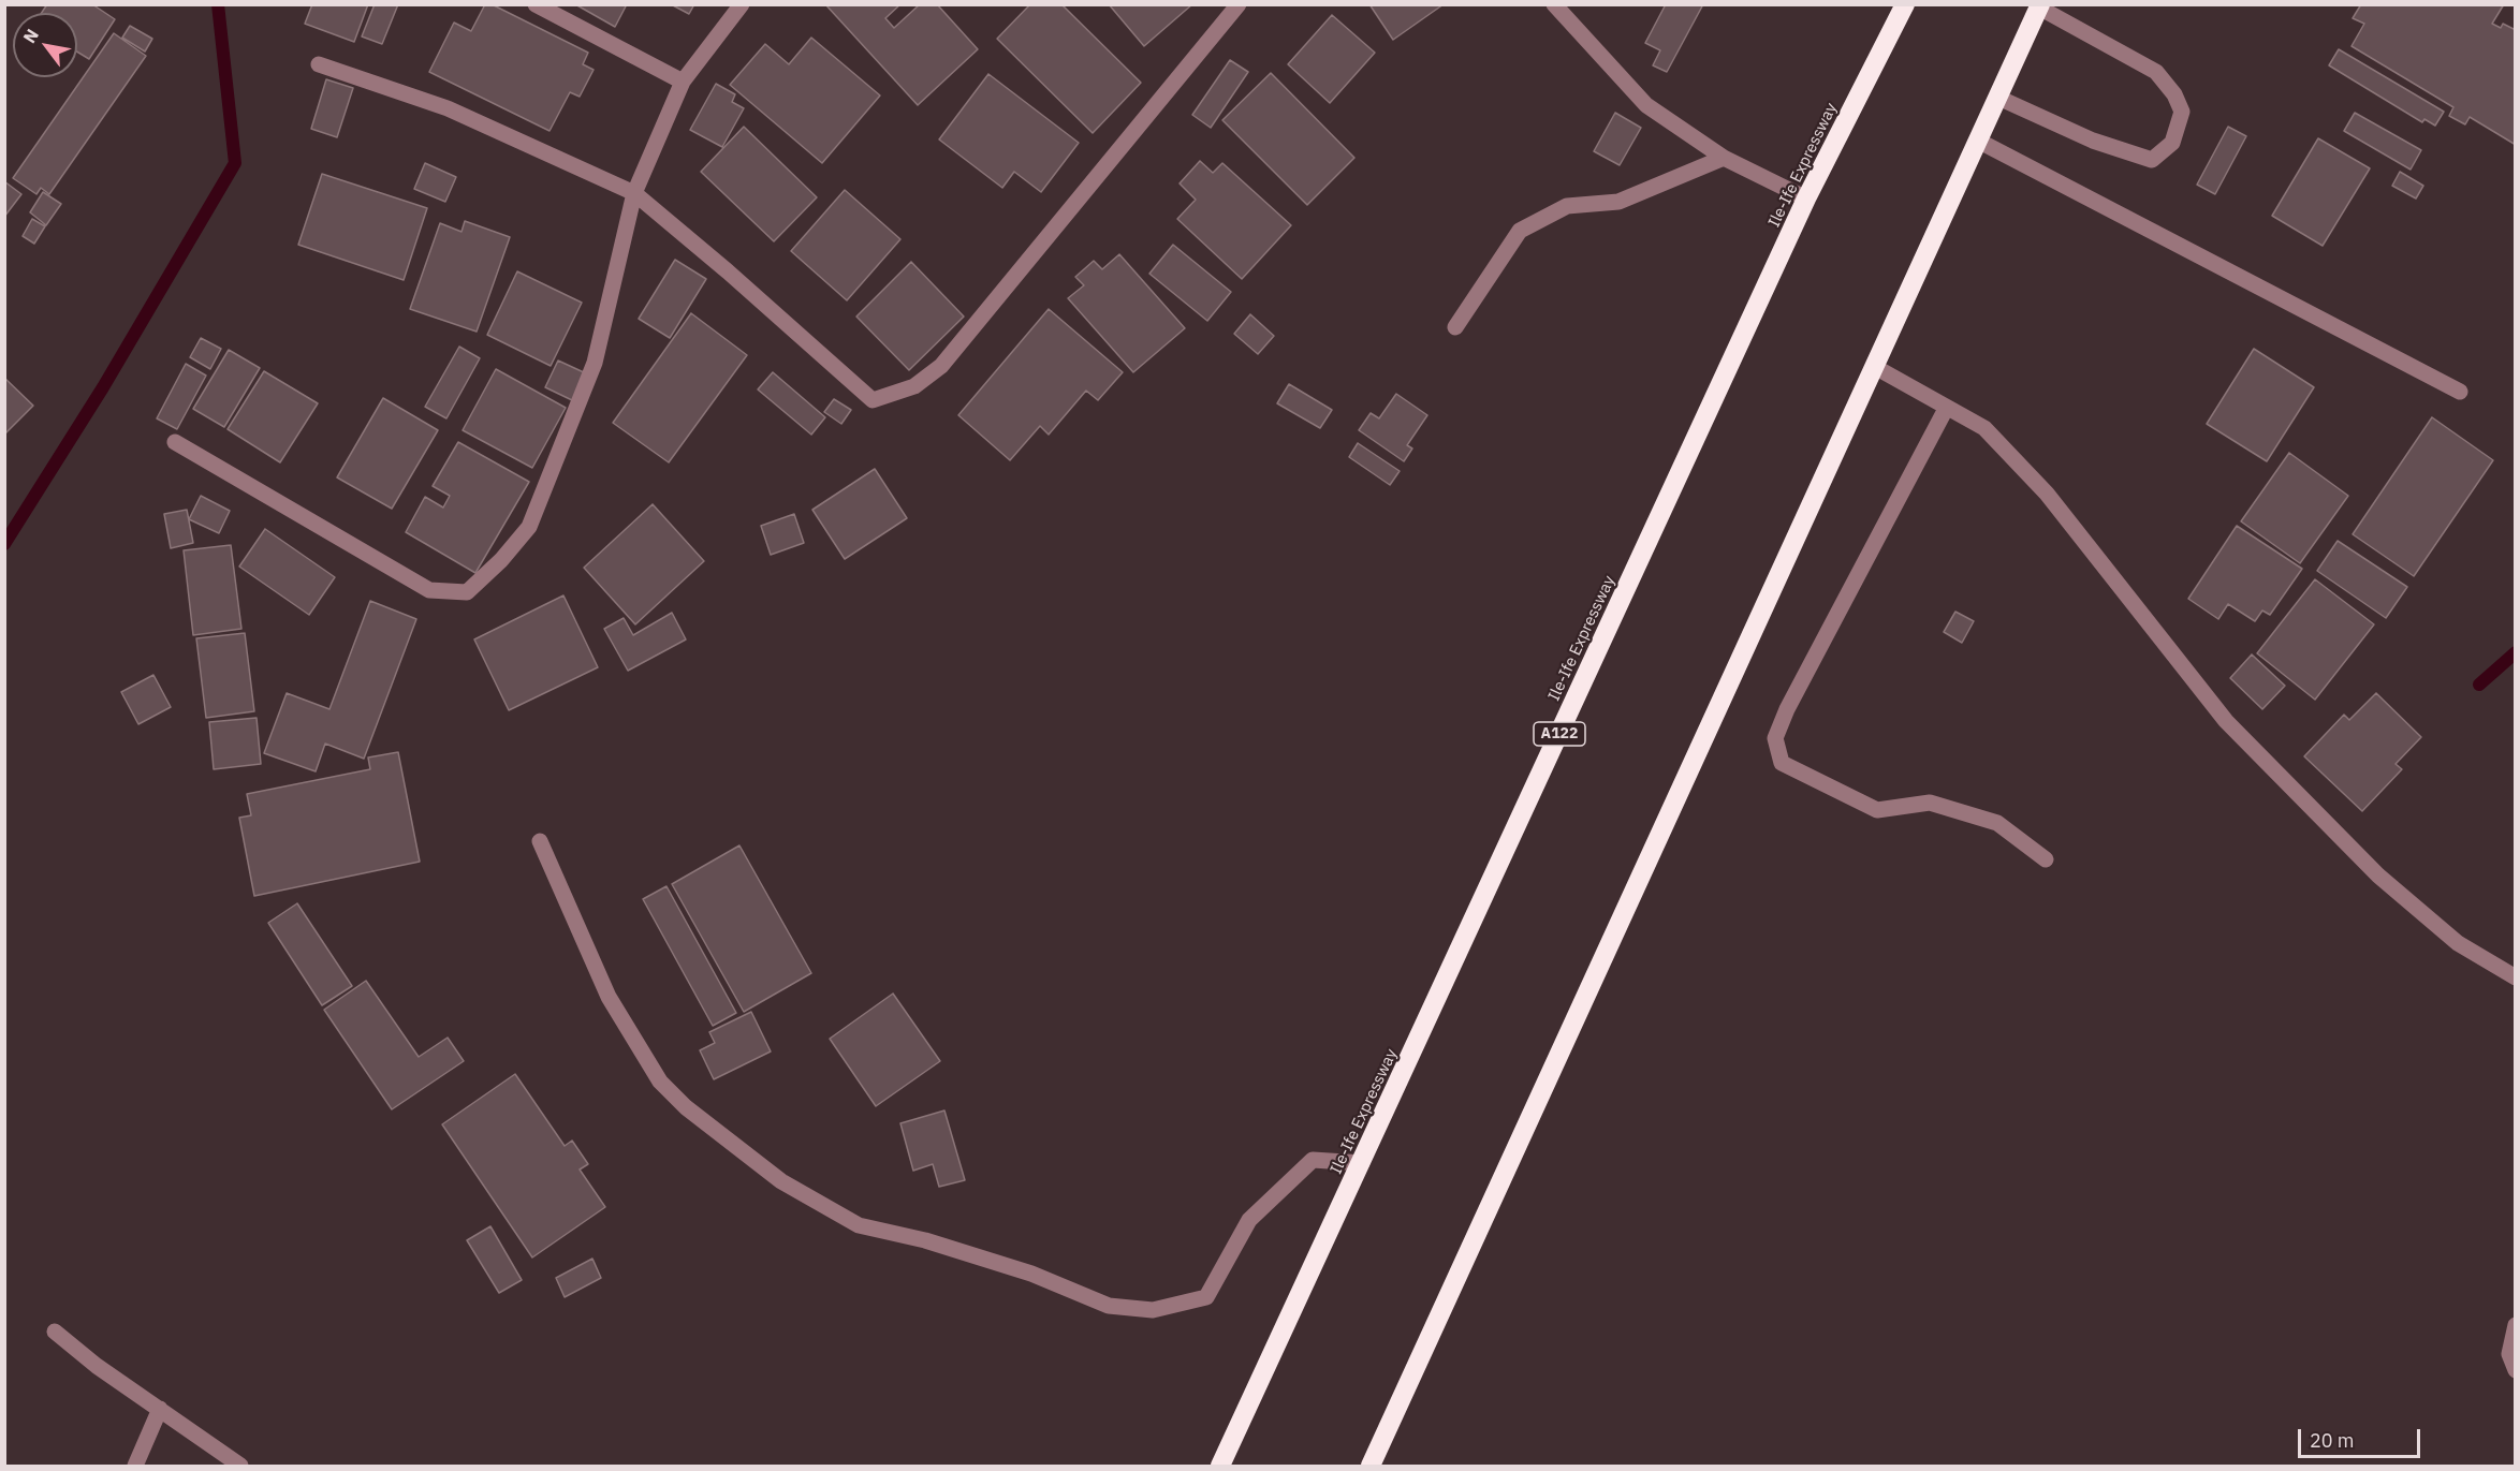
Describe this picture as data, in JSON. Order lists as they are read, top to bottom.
{
  "streets": {
    "highway": ["Ile-Ife Expressway", "A122"]
  },
  "scale_bar": "20 m",
  "north": "top left"
}
